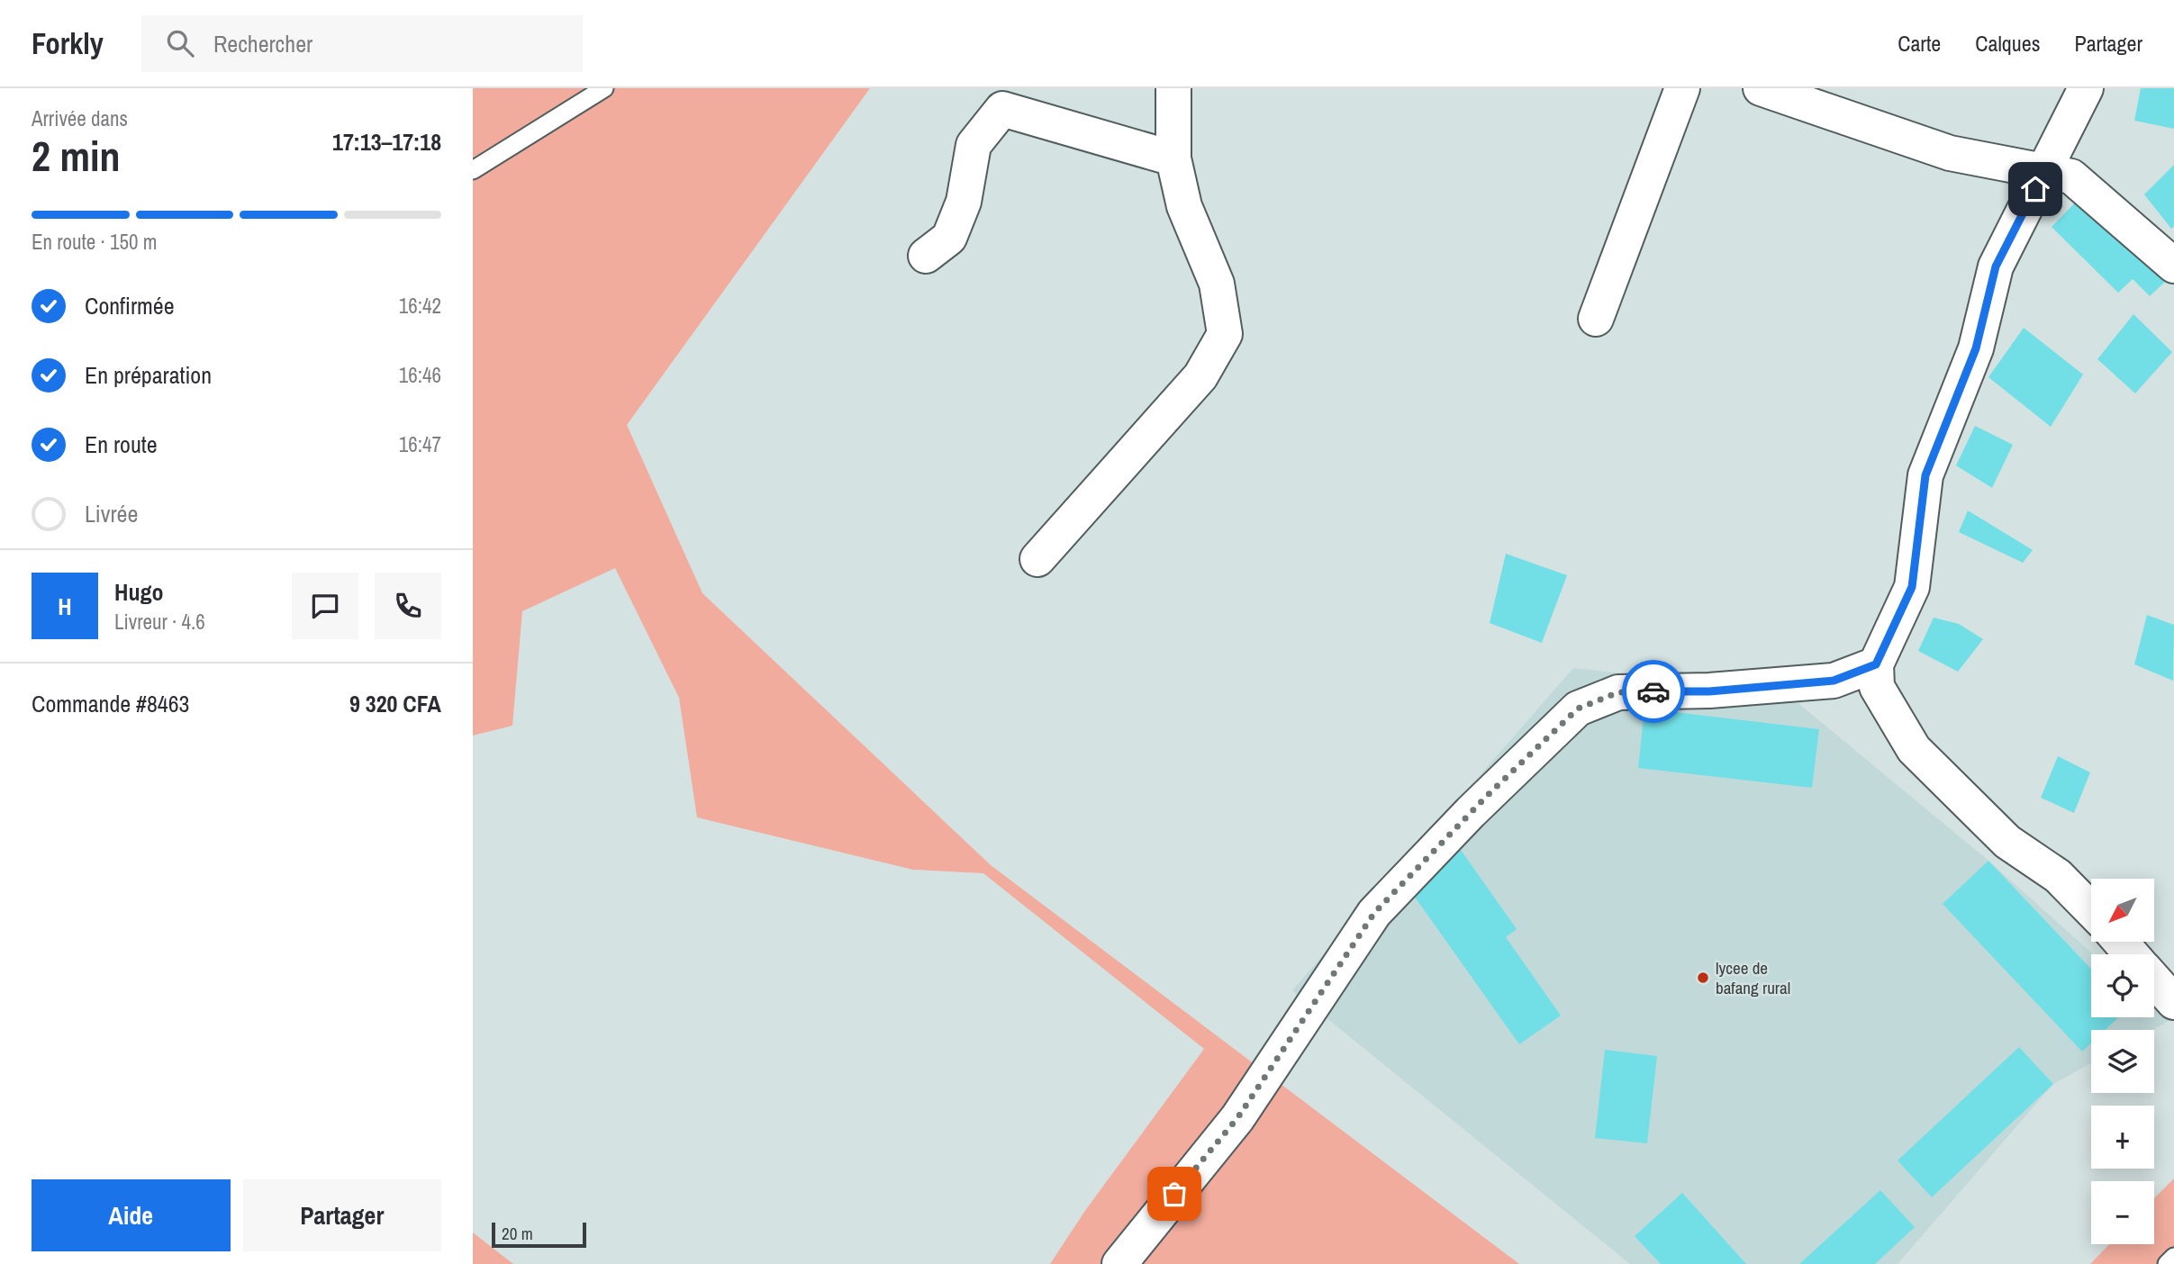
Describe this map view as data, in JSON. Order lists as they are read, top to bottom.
{
  "places": ["lycee de bafang rural"],
  "scale_bar": "20 m",
  "north": "bottom left",
  "page": {
    "header": "Forkly",
    "search": "Rechercher",
    "nav": ["Carte", "Calques", "Partager"],
    "heading": ["2 min", "Arrivée dans", "17:13–17:18"],
    "panel": [
      "Hugo",
      "Livreur · 4.6",
      "Commande #8463",
      "9 320 CFA"
    ],
    "bar": "En route · 150 m",
    "list": [
      ["Confirmée", "16:42"],
      ["En préparation", "16:46"],
      ["En route", "16:47"],
      "Livrée"
    ],
    "round": "H",
    "map_buttons": ["+", "−"],
    "buttons": ["Aide", "Partager"],
    "scale": "20 m"
  }
}
